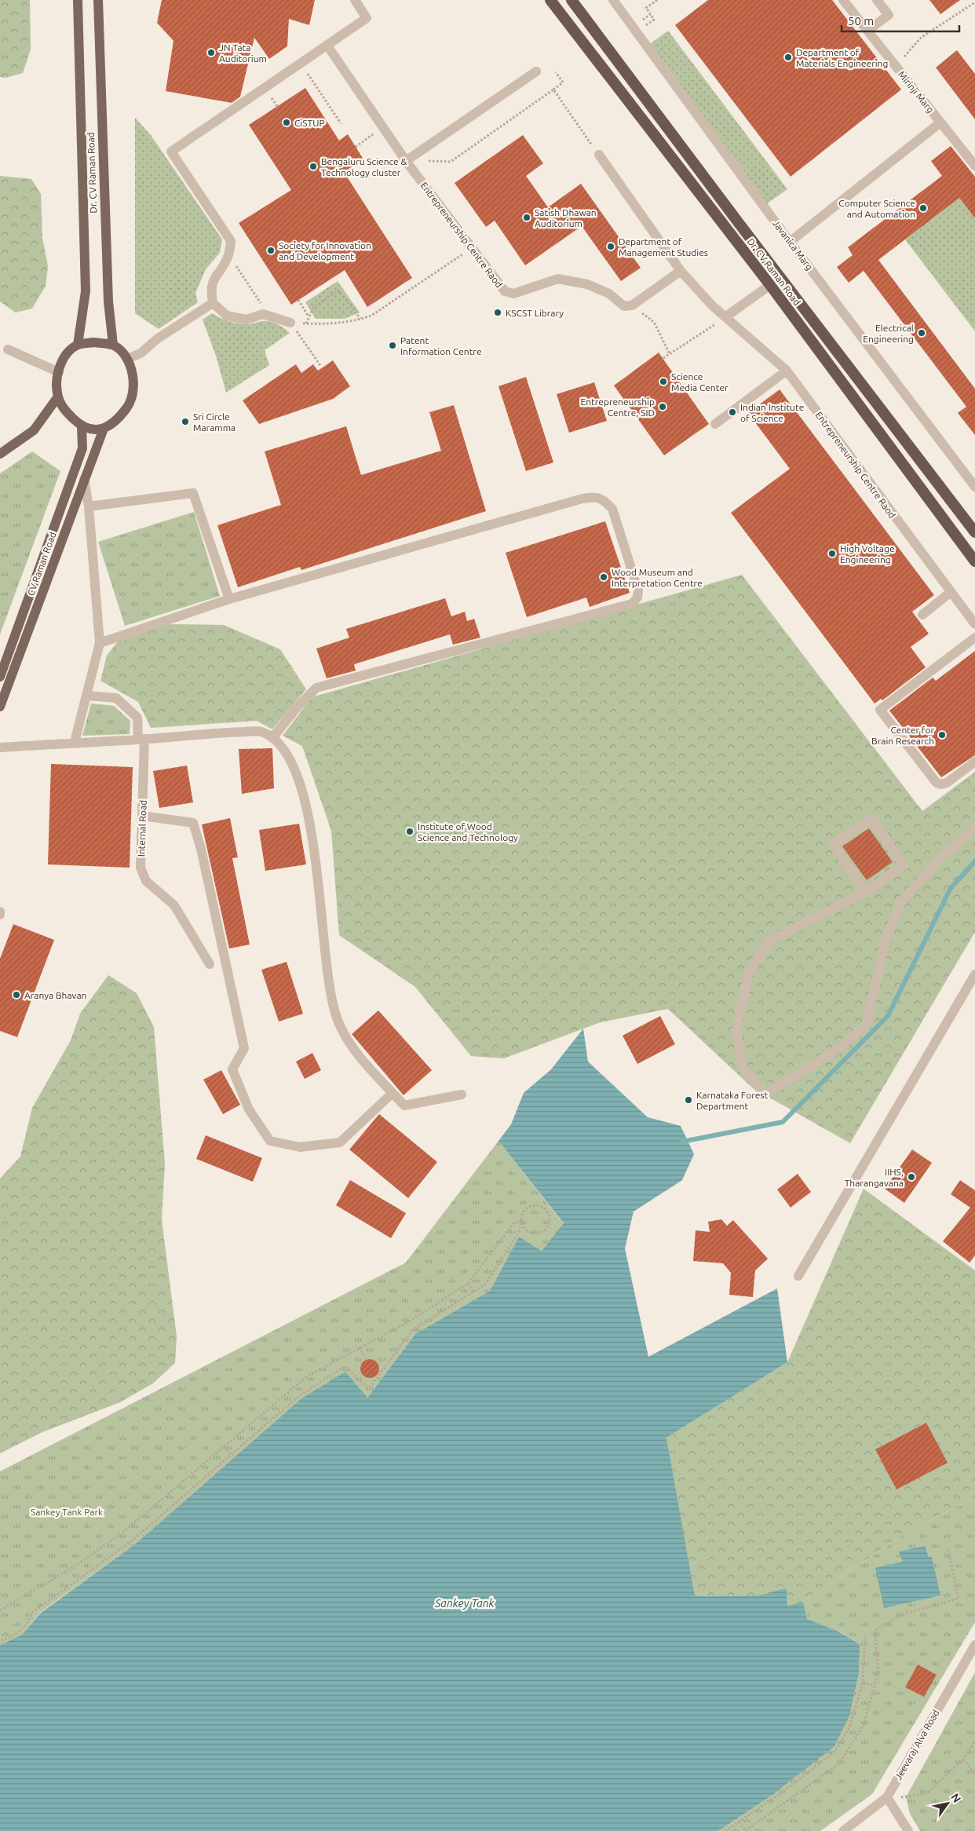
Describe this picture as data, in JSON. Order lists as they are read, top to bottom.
{
  "streets": {
    "highway": ["Dr. CV Raman Road"],
    "main road": ["CV Raman Road"],
    "street": [
      "Mirinji Marg",
      "Entrepreneurship Centre Raod",
      "Javanica Marg",
      "Internal Road",
      "Jeevaraj Alva Road"
    ]
  },
  "crossings": [
    ["Dr. CV Raman Road", "CV Raman Road"]
  ],
  "water": ["Sankey Tank"],
  "parks": ["Sankey Tank Park"],
  "places": [
    "JN Tata Auditorium",
    "Department of Materials Engineering",
    "CiSTUP",
    "Bengaluru Science & Technology cluster",
    "Computer Science and Automation",
    "Satish Dhawan Auditorium",
    "Department of Management Studies",
    "Society for Innovation and Development",
    "KSCST Library",
    "Electrical Engineering",
    "Patent Information Centre",
    "Science Media Center",
    "Entrepreneurship Centre, SID",
    "Indian Institute of Science",
    "Sri Circle Maramma",
    "High Voltage Engineering",
    "Wood Museum and Interpretation Centre",
    "Center for Brain Research",
    "Institute of Wood Science and Technology",
    "Aranya Bhavan",
    "Karnataka Forest Department",
    "IIHS, Tharangavana"
  ],
  "scale_bar": "50 m",
  "north": "top right"
}
